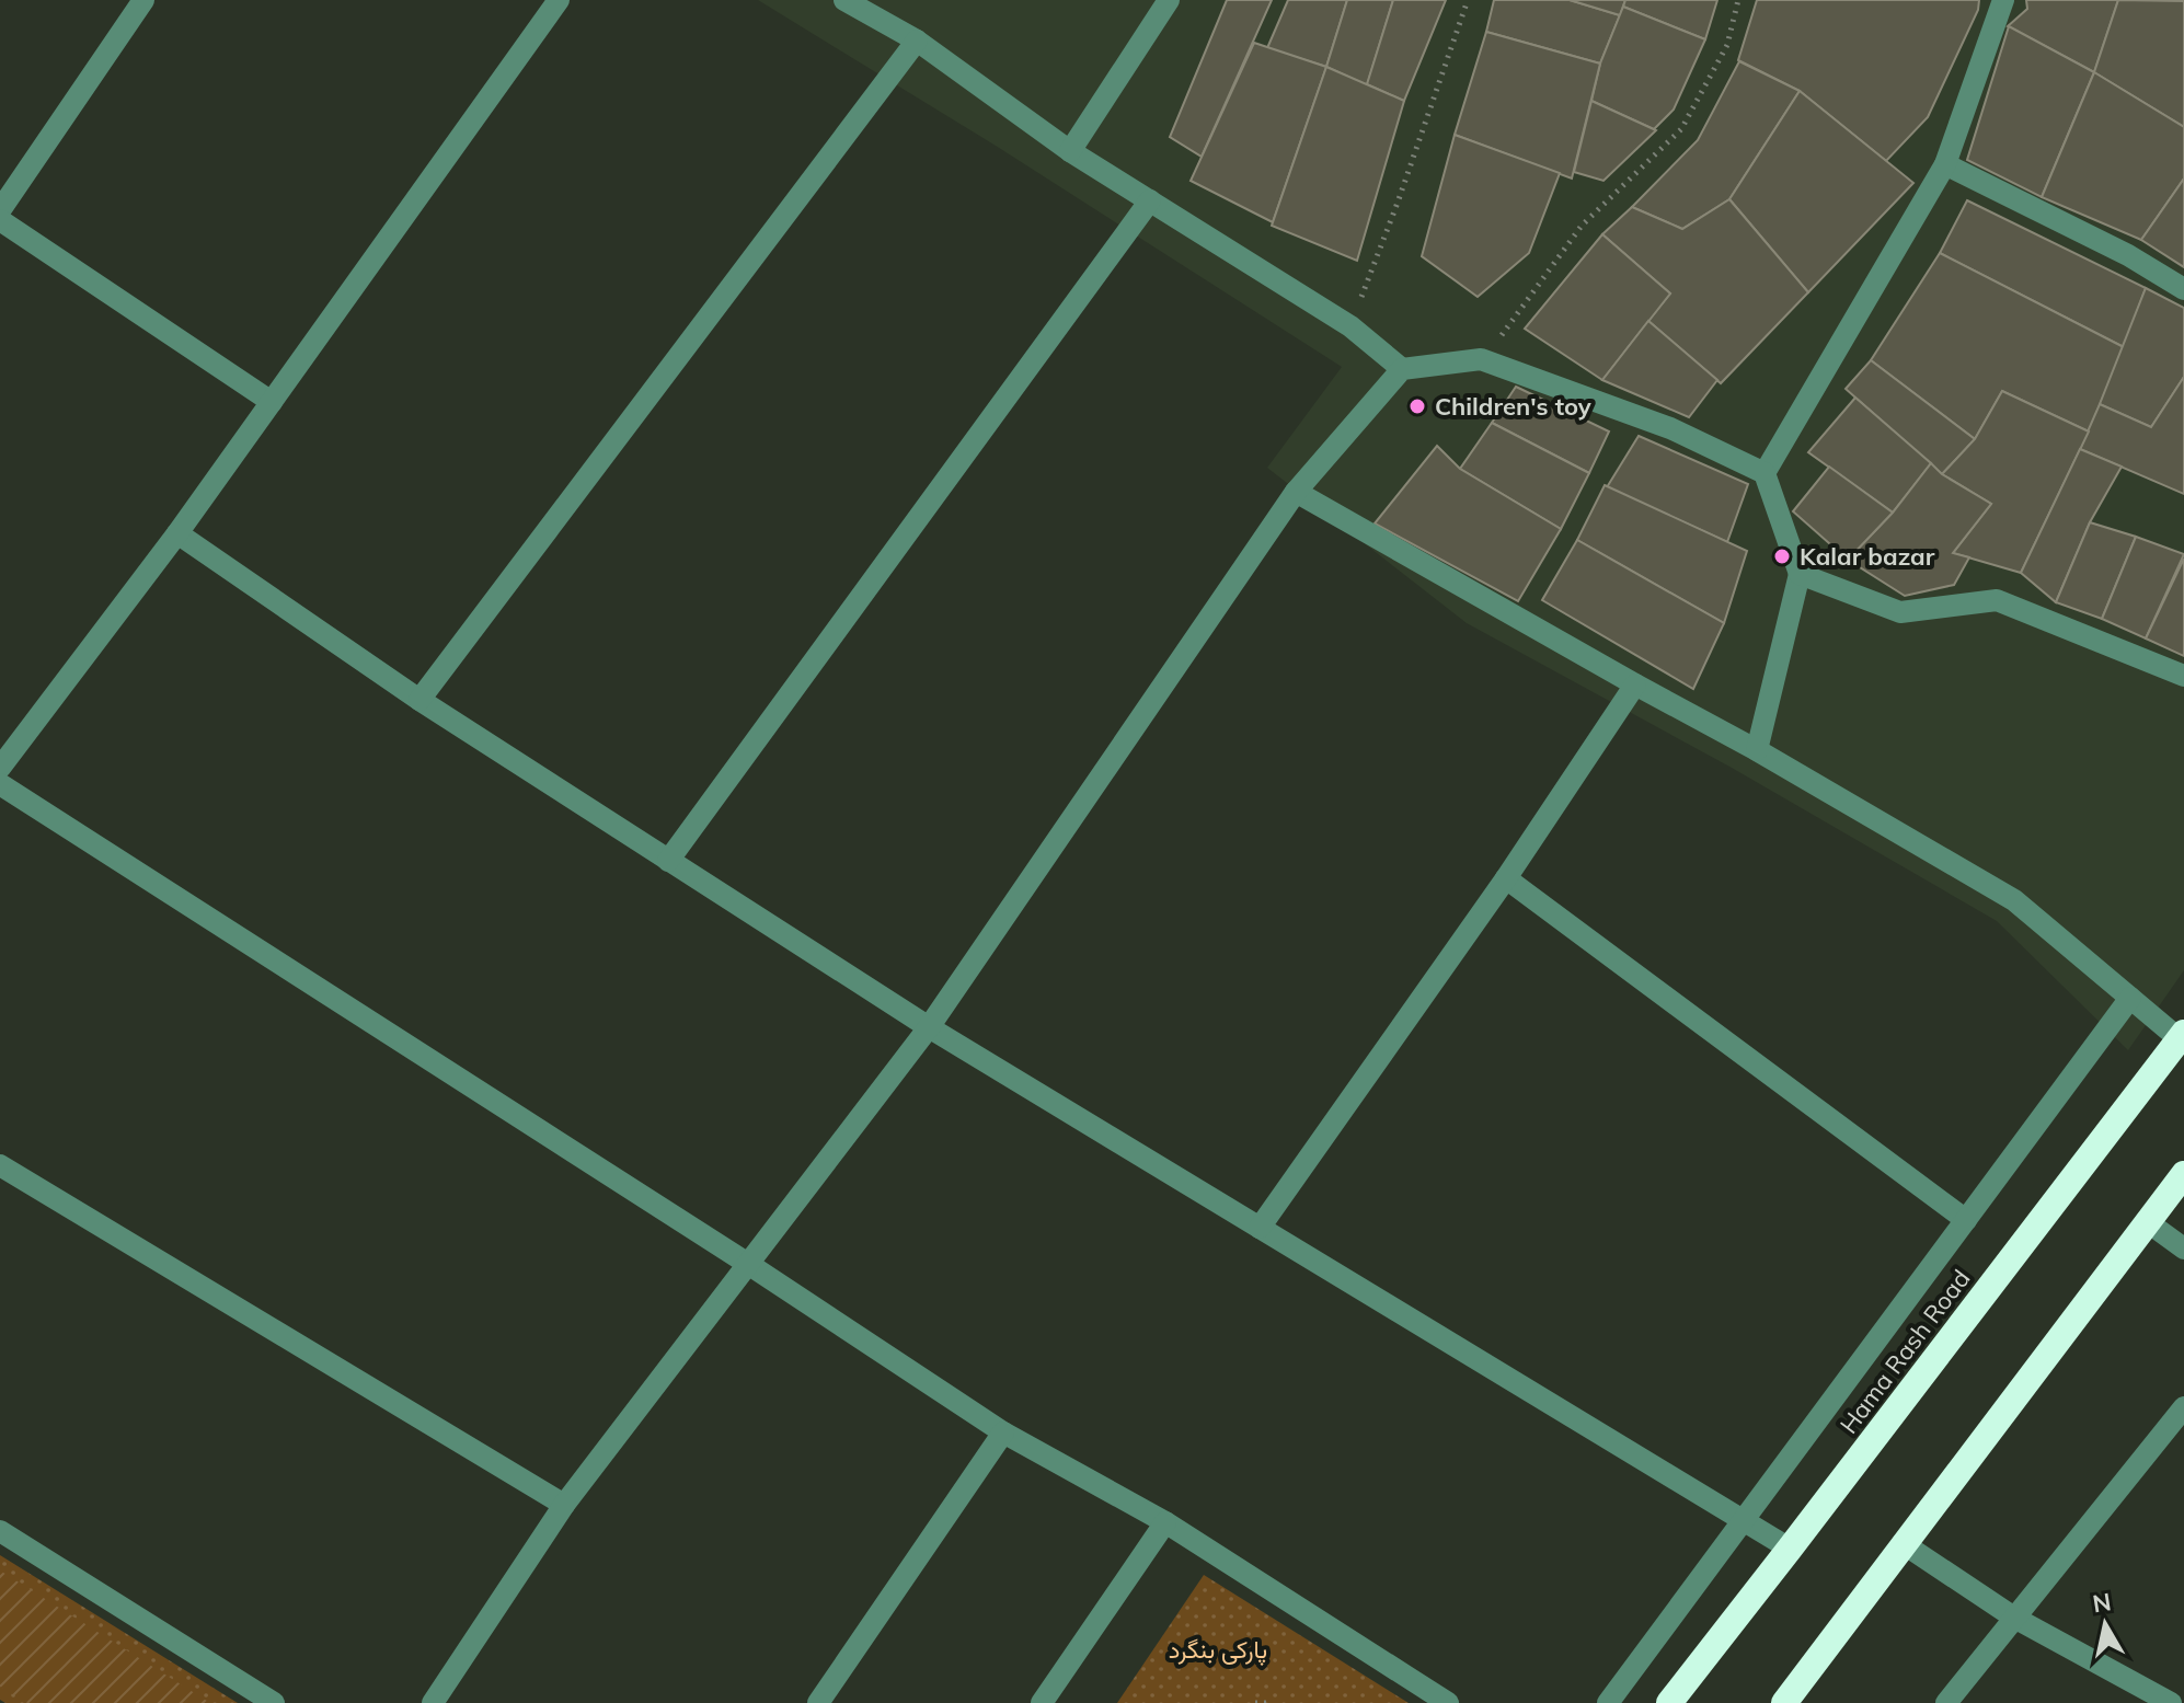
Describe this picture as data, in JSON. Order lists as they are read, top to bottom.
{
  "streets": {
    "highway": ["Hama Rash Road"]
  },
  "parks": ["پارکی بنگرد"],
  "places": ["Children's toy", "Kalar bazar"],
  "north": "top"
}
